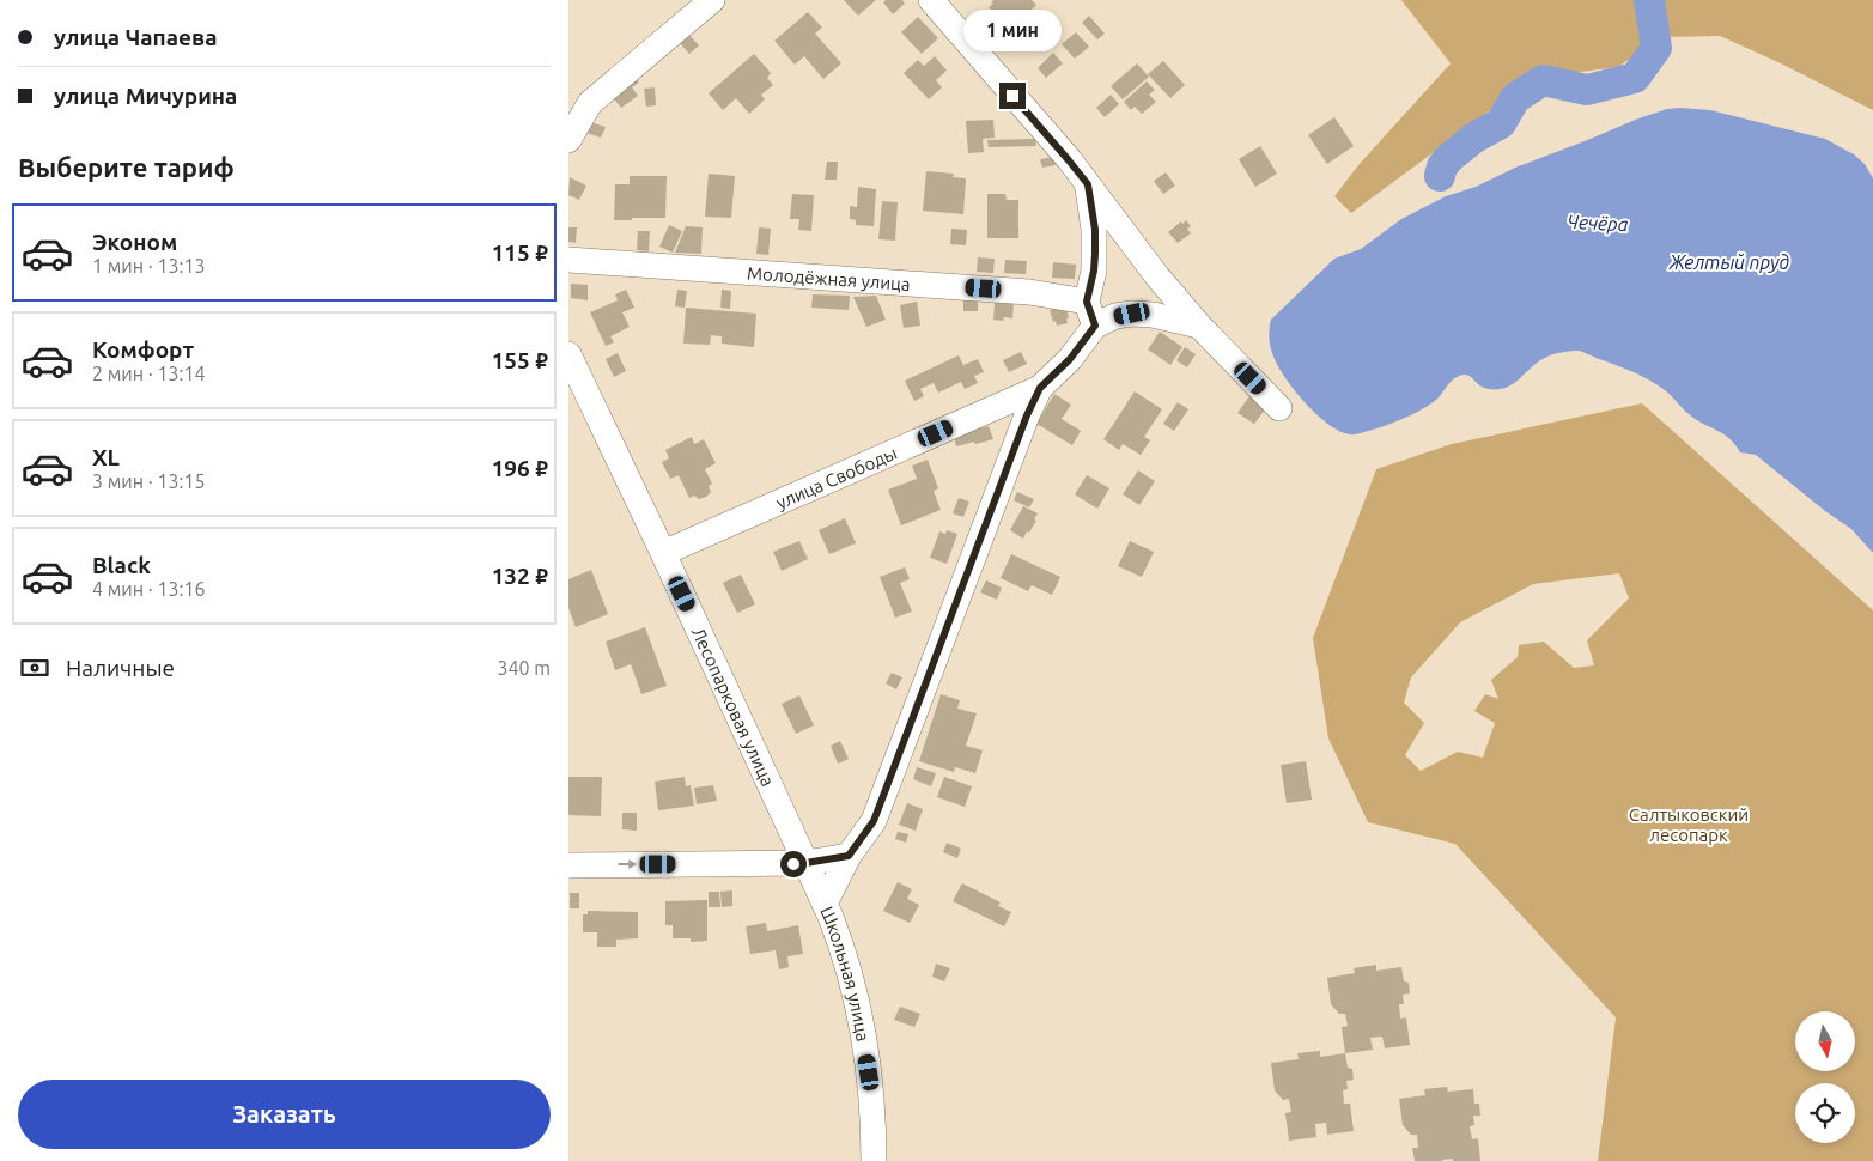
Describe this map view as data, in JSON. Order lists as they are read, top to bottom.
{
  "streets": {
    "street": [
      "Молодёжная улица",
      "улица Свободы",
      "Лесопарковая улица",
      "Школьная улица"
    ]
  },
  "crossings": [
    ["улица Свободы", "Лесопарковая улица"],
    ["Лесопарковая улица", "Школьная улица"]
  ],
  "water": ["Чечёра", "Желтый пруд"],
  "parks": ["Салтыковский лесопарк"],
  "north": "bottom",
  "page": {
    "banner": ["улица Чапаева", "улица Мичурина"],
    "bubble": "1 мин",
    "heading": "Выберите тариф",
    "list": [
      {
        "name": "Эконом",
        "note": "1 мин · 13:13",
        "value": "115 ₽"
      },
      {
        "name": "Комфорт",
        "note": "2 мин · 13:14",
        "value": "155 ₽"
      },
      {
        "name": "XL",
        "note": "3 мин · 13:15",
        "value": "196 ₽"
      },
      {
        "name": "Black",
        "note": "4 мин · 13:16",
        "value": "132 ₽"
      }
    ],
    "pay": ["Наличные", "340 m"],
    "buttons": "Заказать"
  }
}
